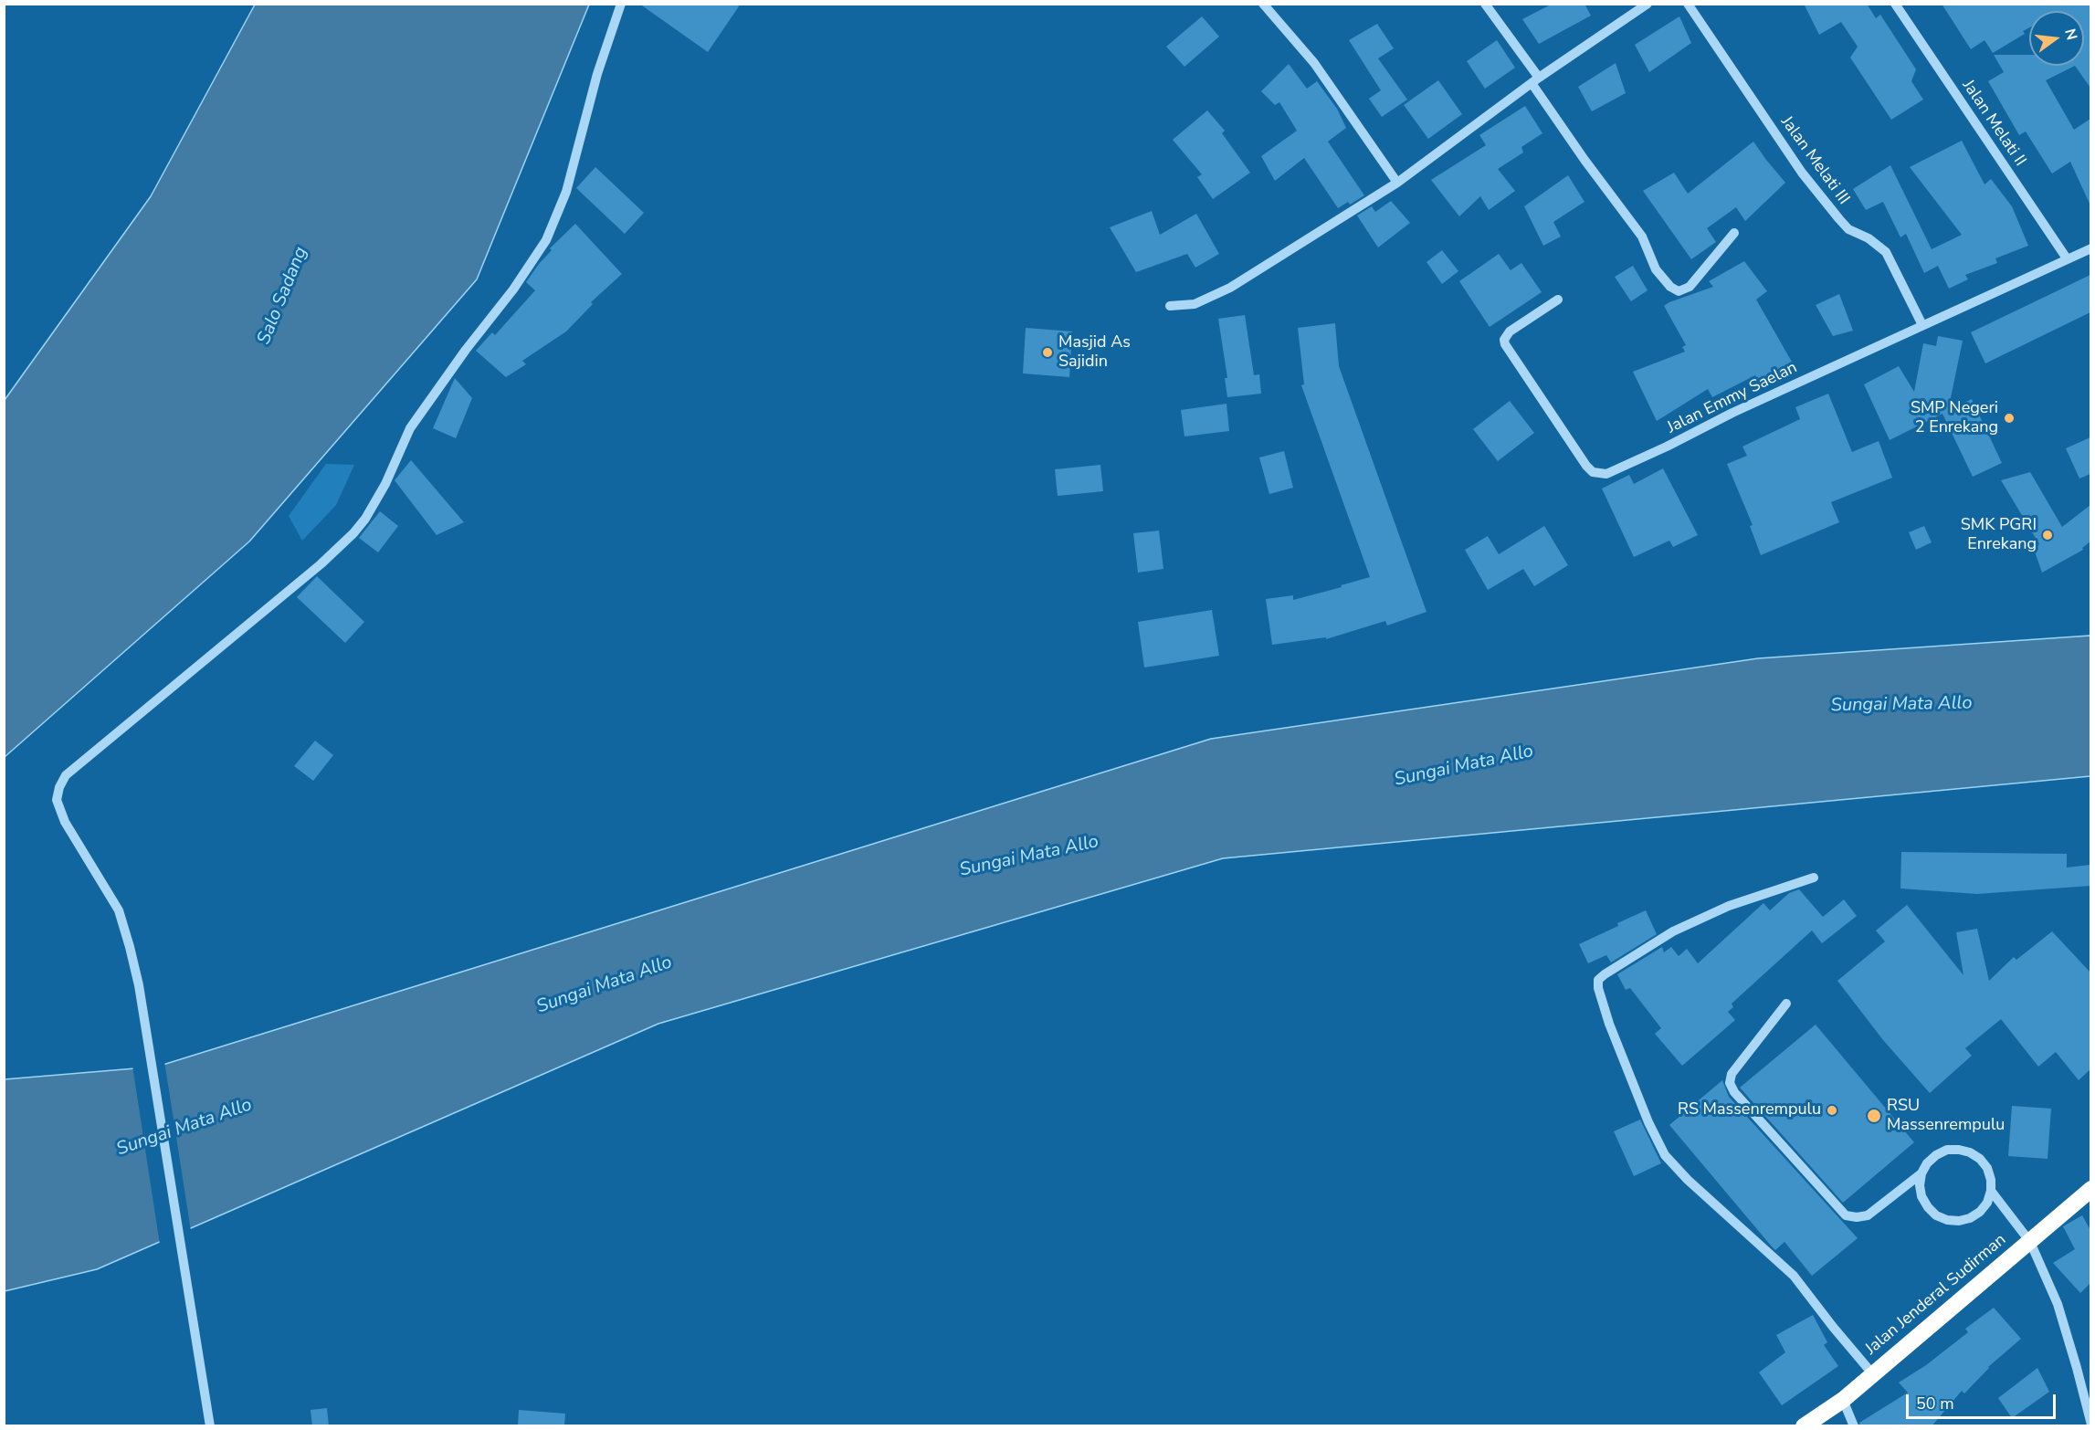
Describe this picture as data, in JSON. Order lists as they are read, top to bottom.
{
  "streets": {
    "highway": ["Jalan Jenderal Sudirman"],
    "street": ["Jalan Melati II", "Jalan Melati III", "Jalan Emmy Saelan"]
  },
  "crossings": [
    ["Jalan Melati II", "Jalan Emmy Saelan"],
    ["Jalan Melati III", "Jalan Emmy Saelan"]
  ],
  "water": ["Salo Sadang", "Sungai Mata Allo"],
  "places": [
    "Masjid As Sajidin",
    "SMP Negeri 2 Enrekang",
    "SMK PGRI Enrekang",
    "RS Massenrempulu",
    "RSU Massenrempulu"
  ],
  "scale_bar": "50 m",
  "north": "right"
}
